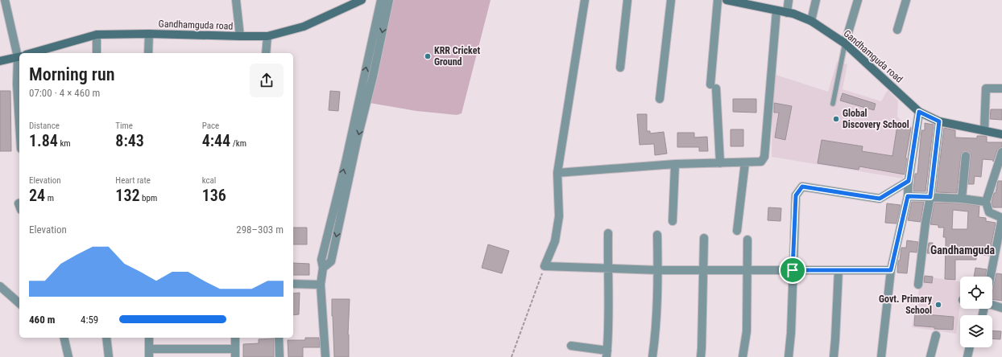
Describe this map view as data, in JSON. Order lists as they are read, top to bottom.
{
  "streets": {
    "street": ["Gandhamguda road"]
  },
  "districts": ["Gandhamguda"],
  "places": ["KRR Cricket Ground", "Global Discovery School", "Govt. Primary School"],
  "page": {
    "heading": ["Morning run", "07:00 · 4 × 460 m"],
    "stats": [
      ["Distance", "1.84 km"],
      ["Time", "8:43"],
      ["Pace", "4:44 /km"],
      ["Elevation", "24 m"],
      ["Heart rate", "132 bpm"],
      ["kcal", "136"]
    ],
    "chart": ["Elevation", "298–303 m"],
    "list": [
      {
        "name": "460 m",
        "note": "4:59"
      }
    ]
  }
}
